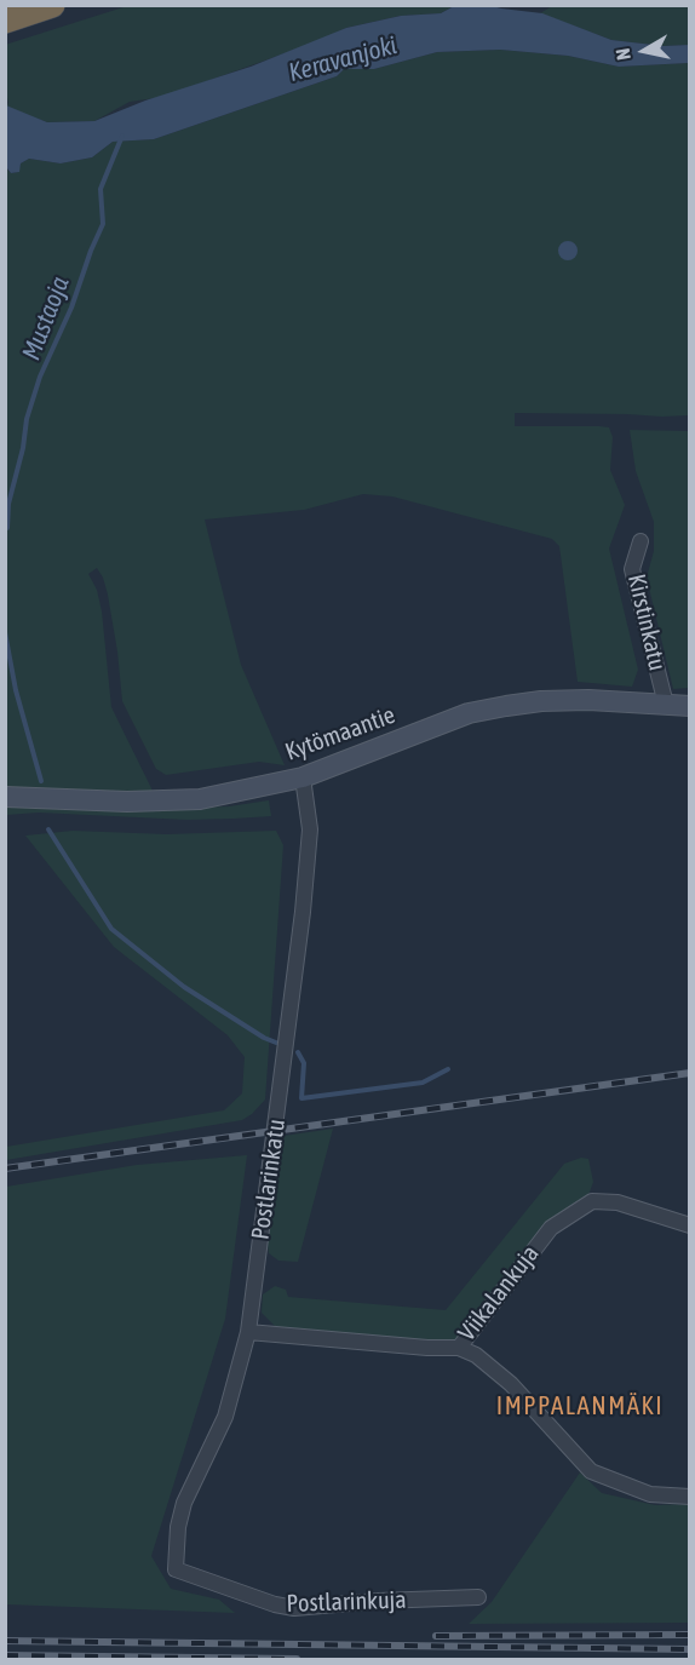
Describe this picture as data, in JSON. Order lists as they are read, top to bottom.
{
  "streets": {
    "street": [
      "Kirstinkatu",
      "Kytömaantie",
      "Postlarinkatu",
      "Viikalankuja",
      "Postlarinkuja"
    ]
  },
  "crossings": [
    ["Kirstinkatu", "Kytömaantie"],
    ["Kytömaantie", "Postlarinkatu"],
    ["Postlarinkatu", "Viikalankuja"],
    ["Postlarinkatu", "Postlarinkuja"]
  ],
  "districts": ["IMPPALANMÄKI"],
  "water": ["Keravanjoki", "Mustaoja"],
  "north": "left"
}
